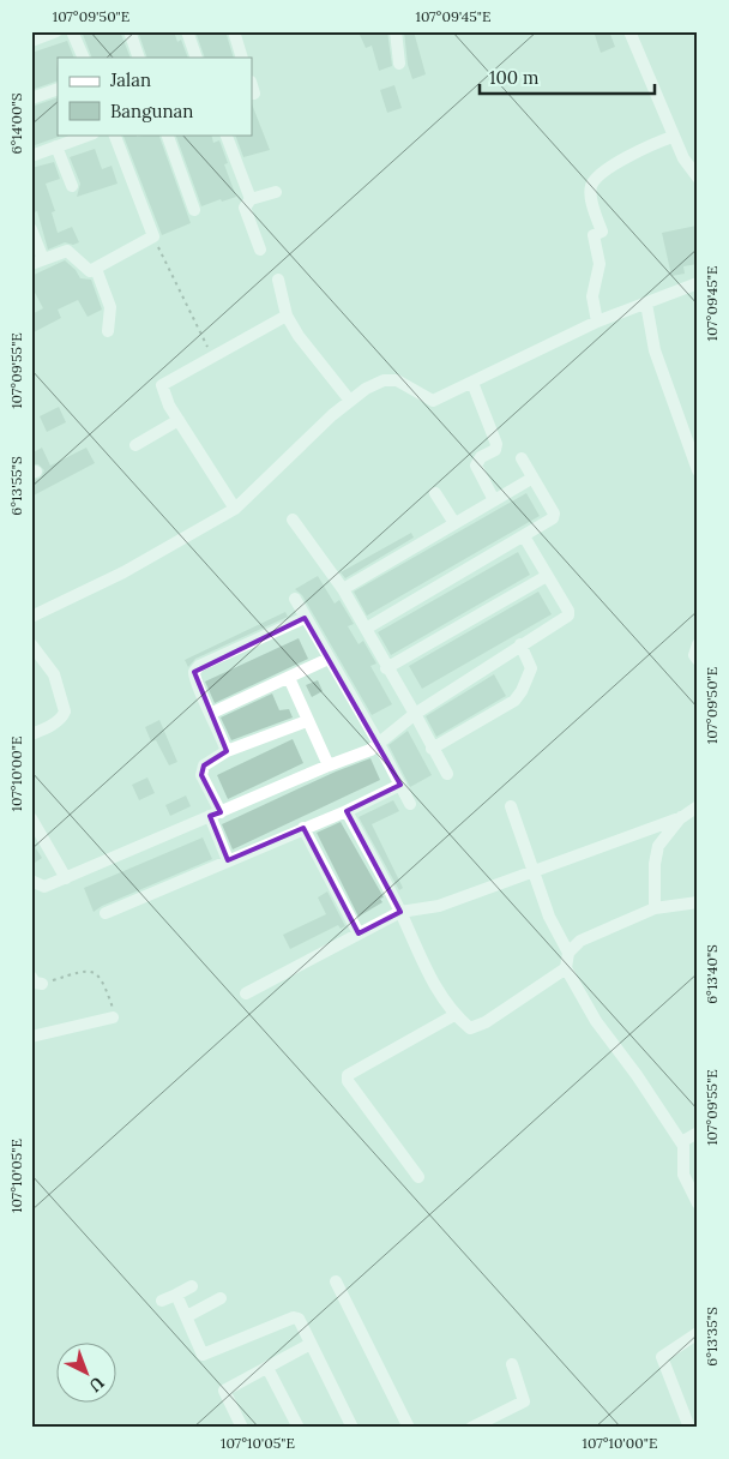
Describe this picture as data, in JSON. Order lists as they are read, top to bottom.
{
  "legend": ["Jalan", "Bangunan"],
  "scale_bar": "100 m",
  "north": "bottom right",
  "coordinates": [
    "107°09'50\"E",
    "107°09'45\"E",
    "6°14'00\"S",
    "107°09'55\"E",
    "6°13'55\"S",
    "107°10'00\"E",
    "6°13'40\"S",
    "107°10'05\"E",
    "6°13'35\"S"
  ]
}
